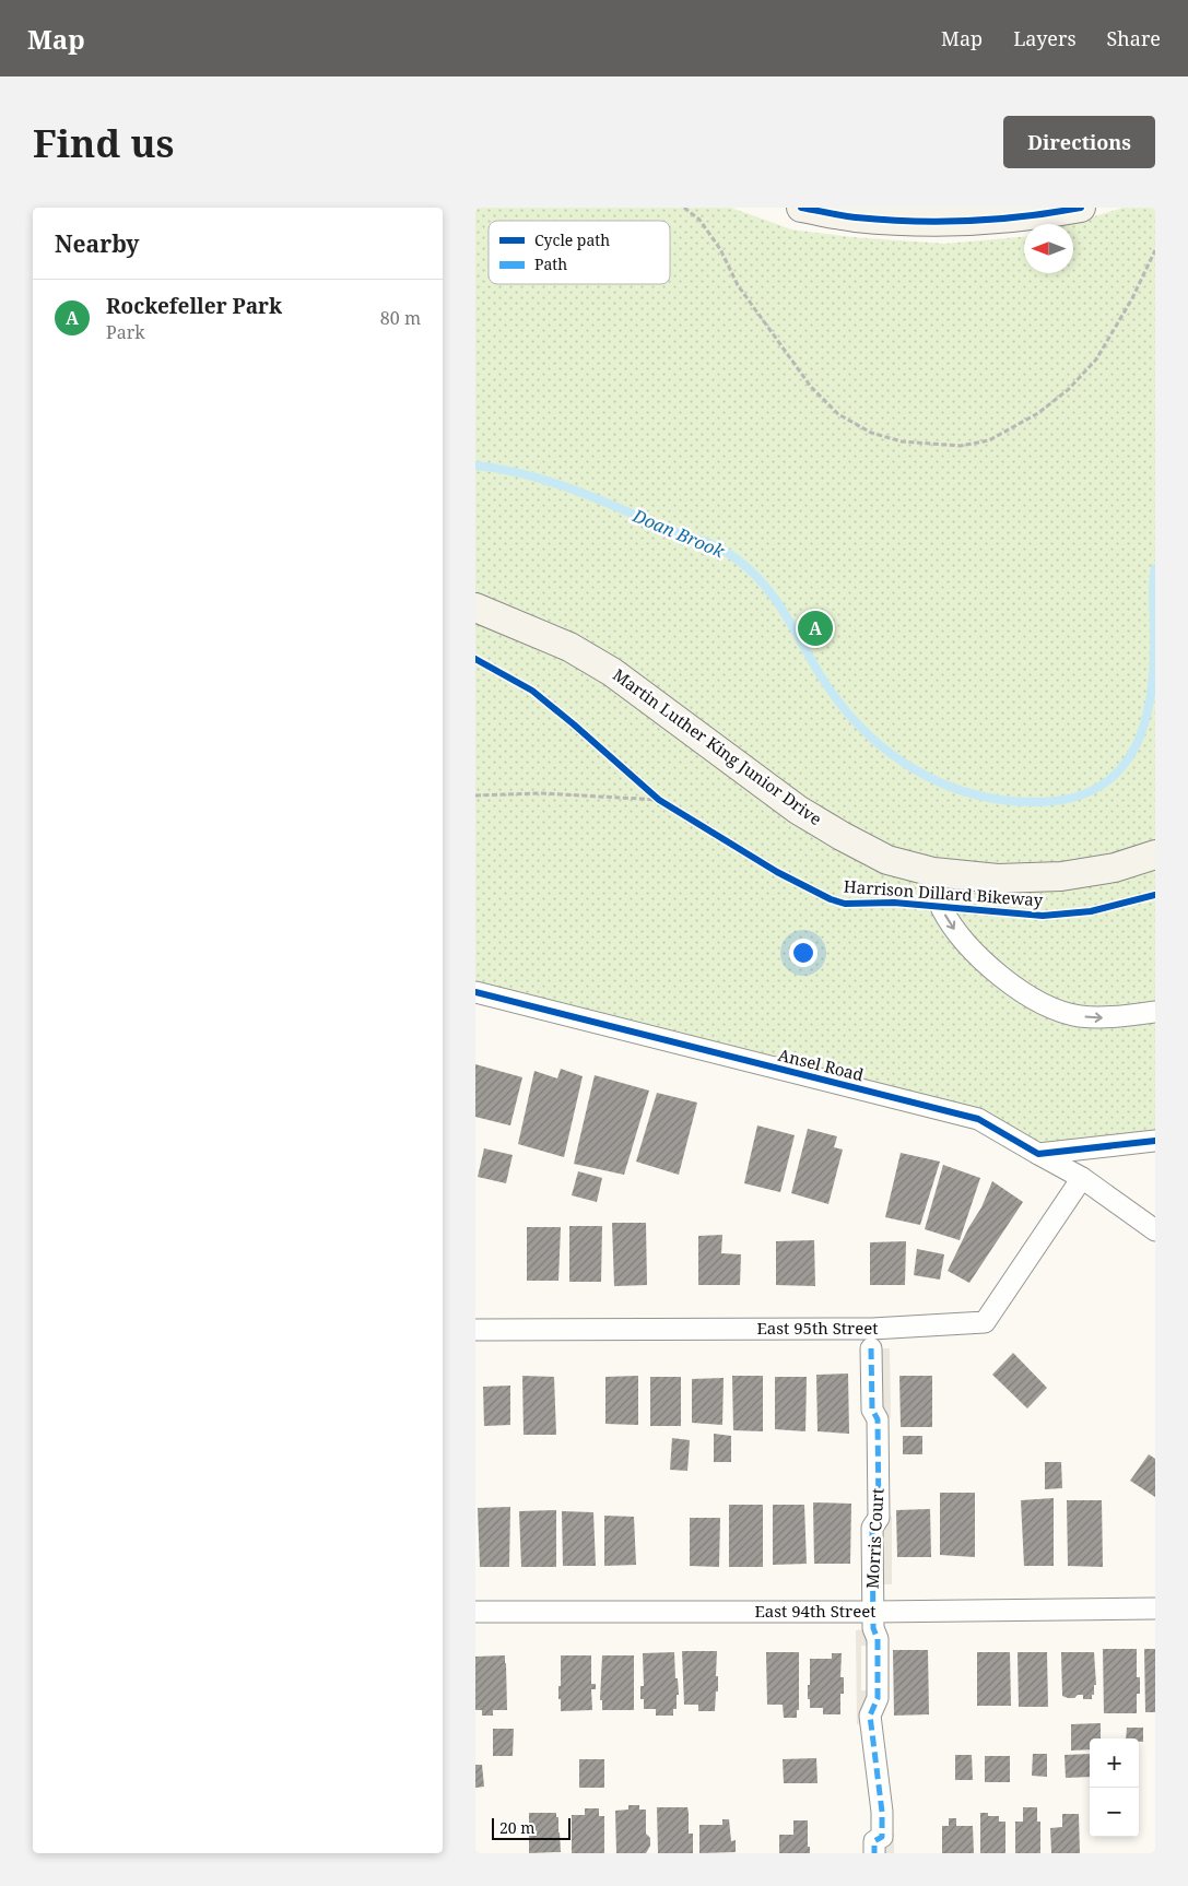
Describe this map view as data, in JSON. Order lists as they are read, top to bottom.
{
  "streets": {
    "main road": ["Martin Luther King Junior Drive"],
    "street": [
      "Ansel Road",
      "East 95th Street",
      "Morris Court",
      "East 94th Street"
    ],
    "cycle path": ["Harrison Dillard Bikeway"]
  },
  "crossings": [
    ["Ansel Road", "East 95th Street"],
    ["Morris Court", "East 94th Street"]
  ],
  "water": ["Doan Brook"],
  "legend": ["Cycle path", "Path"],
  "scale_bar": "20 m",
  "north": "left",
  "page": {
    "header": "Map",
    "nav": ["Map", "Layers", "Share"],
    "buttons": "Directions",
    "title": "Find us",
    "heading": "Nearby",
    "list": [
      {
        "mark": "A",
        "name": "Rockefeller Park",
        "note": "Park",
        "value": "80 m"
      }
    ],
    "pins": "A",
    "map_buttons": ["+", "−"],
    "scale": "20 m"
  }
}
